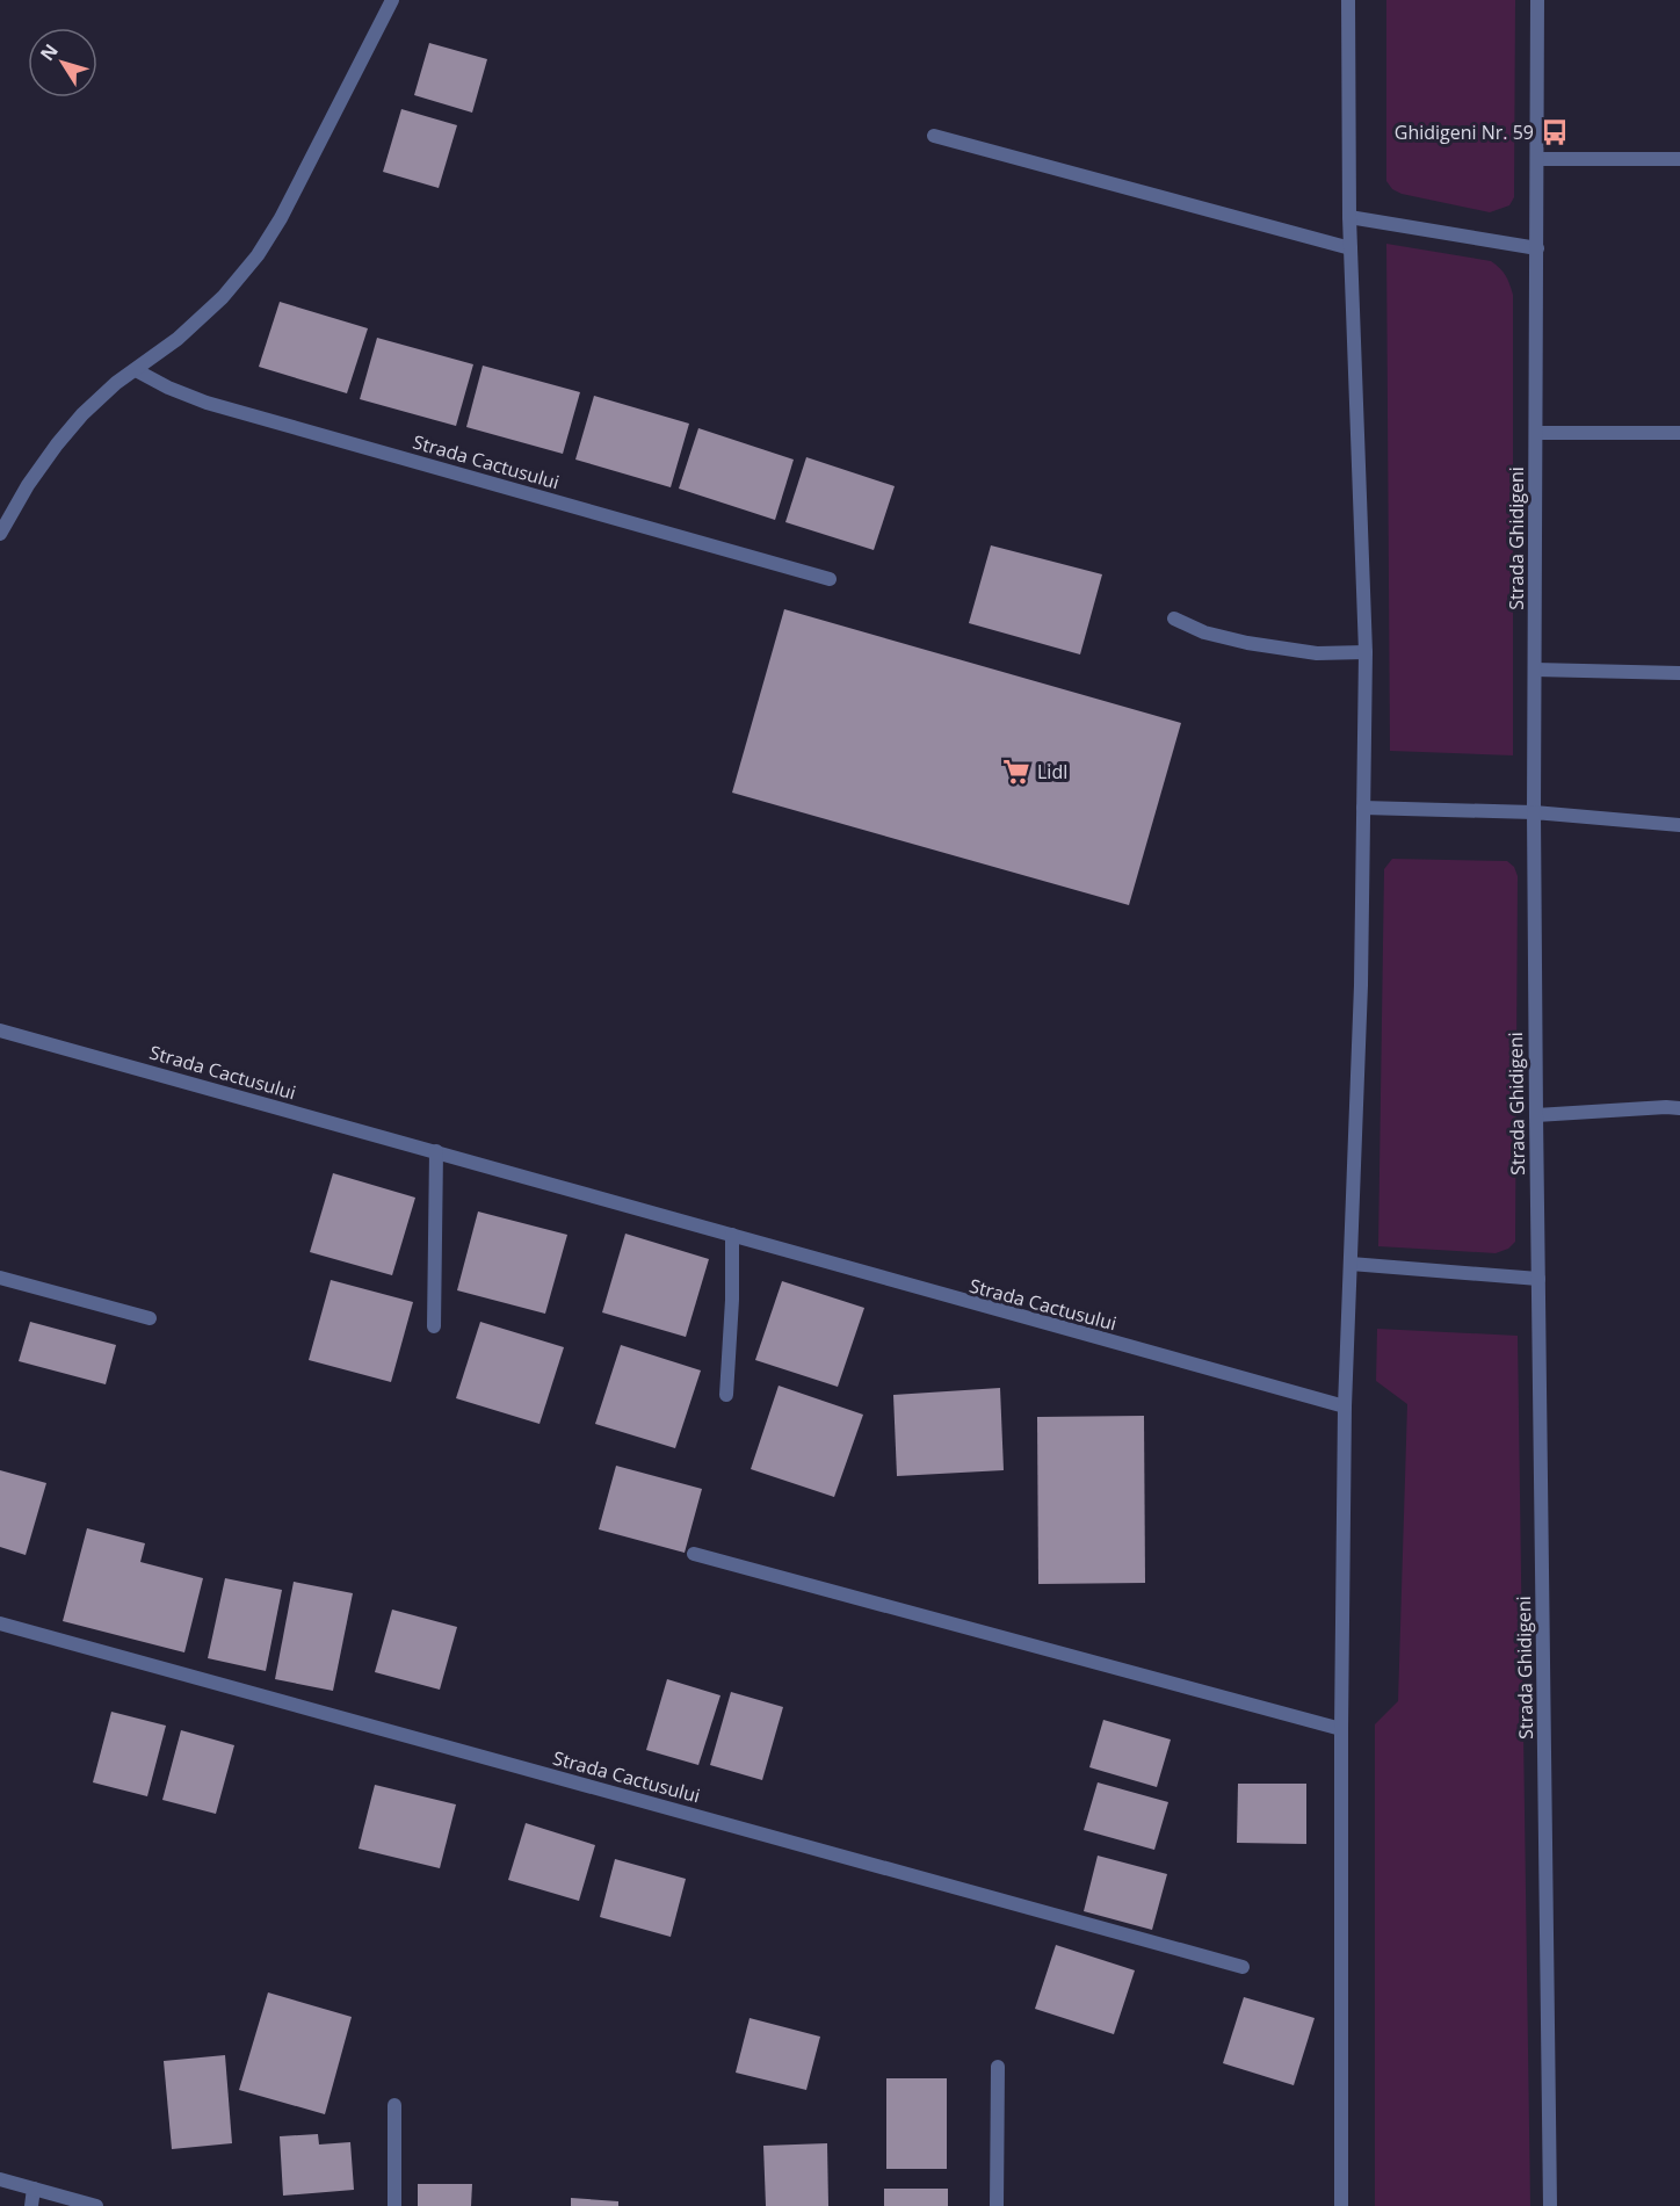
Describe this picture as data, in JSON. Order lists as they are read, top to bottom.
{
  "streets": {
    "street": ["Strada Cactusului", "Strada Ghidigeni"]
  },
  "places": {
    "bus stop": ["Ghidigeni Nr. 59"],
    "supermarket": ["Lidl"]
  },
  "north": "top left"
}
